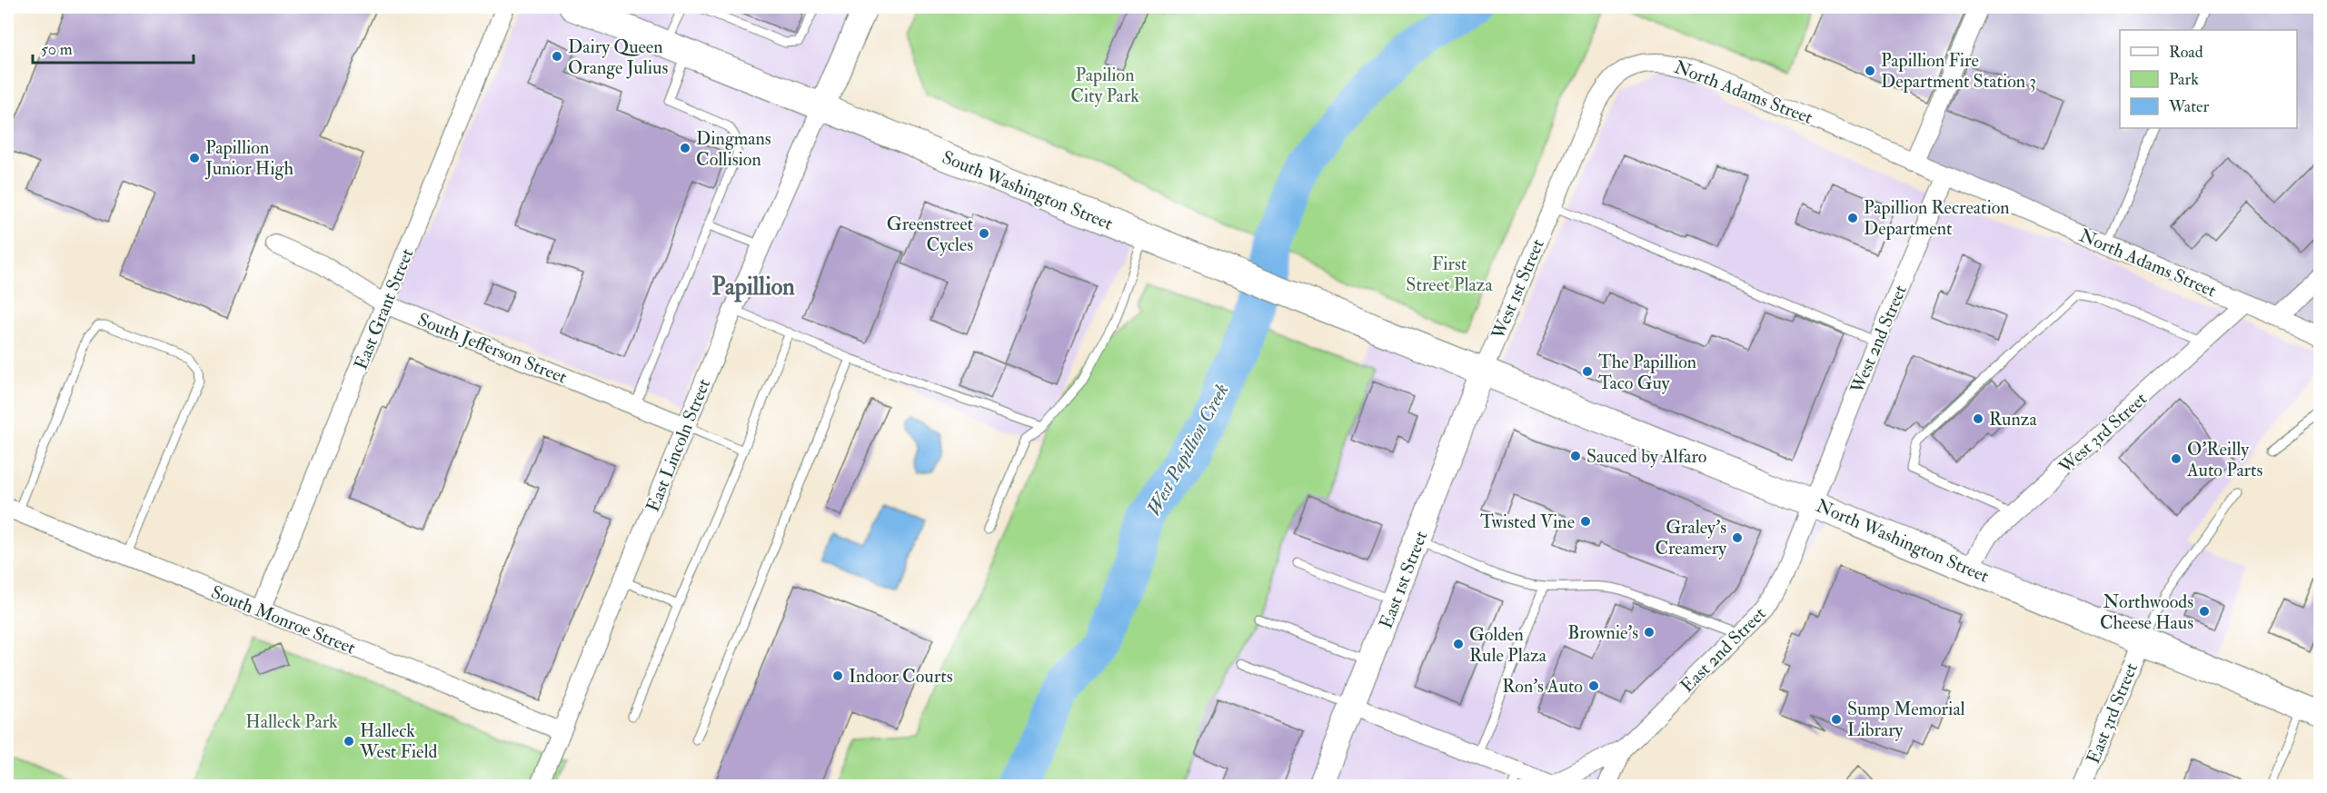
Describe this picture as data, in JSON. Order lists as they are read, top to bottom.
{
  "streets": {
    "main road": ["South Washington Street", "North Washington Street", "East 1st Street"],
    "street": [
      "North Adams Street",
      "West 1st Street",
      "East Grant Street",
      "West 2nd Street",
      "South Jefferson Street",
      "West 3rd Street",
      "East Lincoln Street",
      "South Monroe Street",
      "East 2nd Street",
      "East 3rd Street"
    ]
  },
  "crossings": [
    ["North Adams Street", "West 1st Street"],
    ["North Adams Street", "West 2nd Street"],
    ["North Adams Street", "West 3rd Street"],
    ["South Washington Street", "West 1st Street"],
    ["South Washington Street", "East Lincoln Street"],
    ["South Washington Street", "North Washington Street"],
    ["South Washington Street", "East 1st Street"],
    ["West 1st Street", "North Washington Street"],
    ["West 1st Street", "East 1st Street"],
    ["East Grant Street", "South Jefferson Street"],
    ["East Grant Street", "South Monroe Street"],
    ["West 2nd Street", "North Washington Street"],
    ["West 2nd Street", "East 2nd Street"],
    ["South Jefferson Street", "East Lincoln Street"],
    ["West 3rd Street", "North Washington Street"],
    ["East Lincoln Street", "South Monroe Street"],
    ["North Washington Street", "East 1st Street"],
    ["North Washington Street", "East 2nd Street"],
    ["North Washington Street", "East 3rd Street"]
  ],
  "districts": ["Papillion"],
  "water": ["West Papillion Creek"],
  "parks": ["Papilion City Park", "First Street Plaza", "Halleck Park"],
  "places": [
    "Dairy Queen Orange Julius",
    "Papillion Fire Department Station 3",
    "Dingmans Collision",
    "Papillion Junior High",
    "Papillion Recreation Department",
    "Greenstreet Cycles",
    "The Papillion Taco Guy",
    "Runza",
    "Sauced by Alfaro",
    "O'Reilly Auto Parts",
    "Twisted Vine",
    "Graley's Creamery",
    "Northwoods Cheese Haus",
    "Brownie's",
    "Golden Rule Plaza",
    "Indoor Courts",
    "Ron's Auto",
    "Sump Memorial Library",
    "Halleck West Field"
  ],
  "legend": ["Road", "Park", "Water"],
  "scale_bar": "50 m"
}
